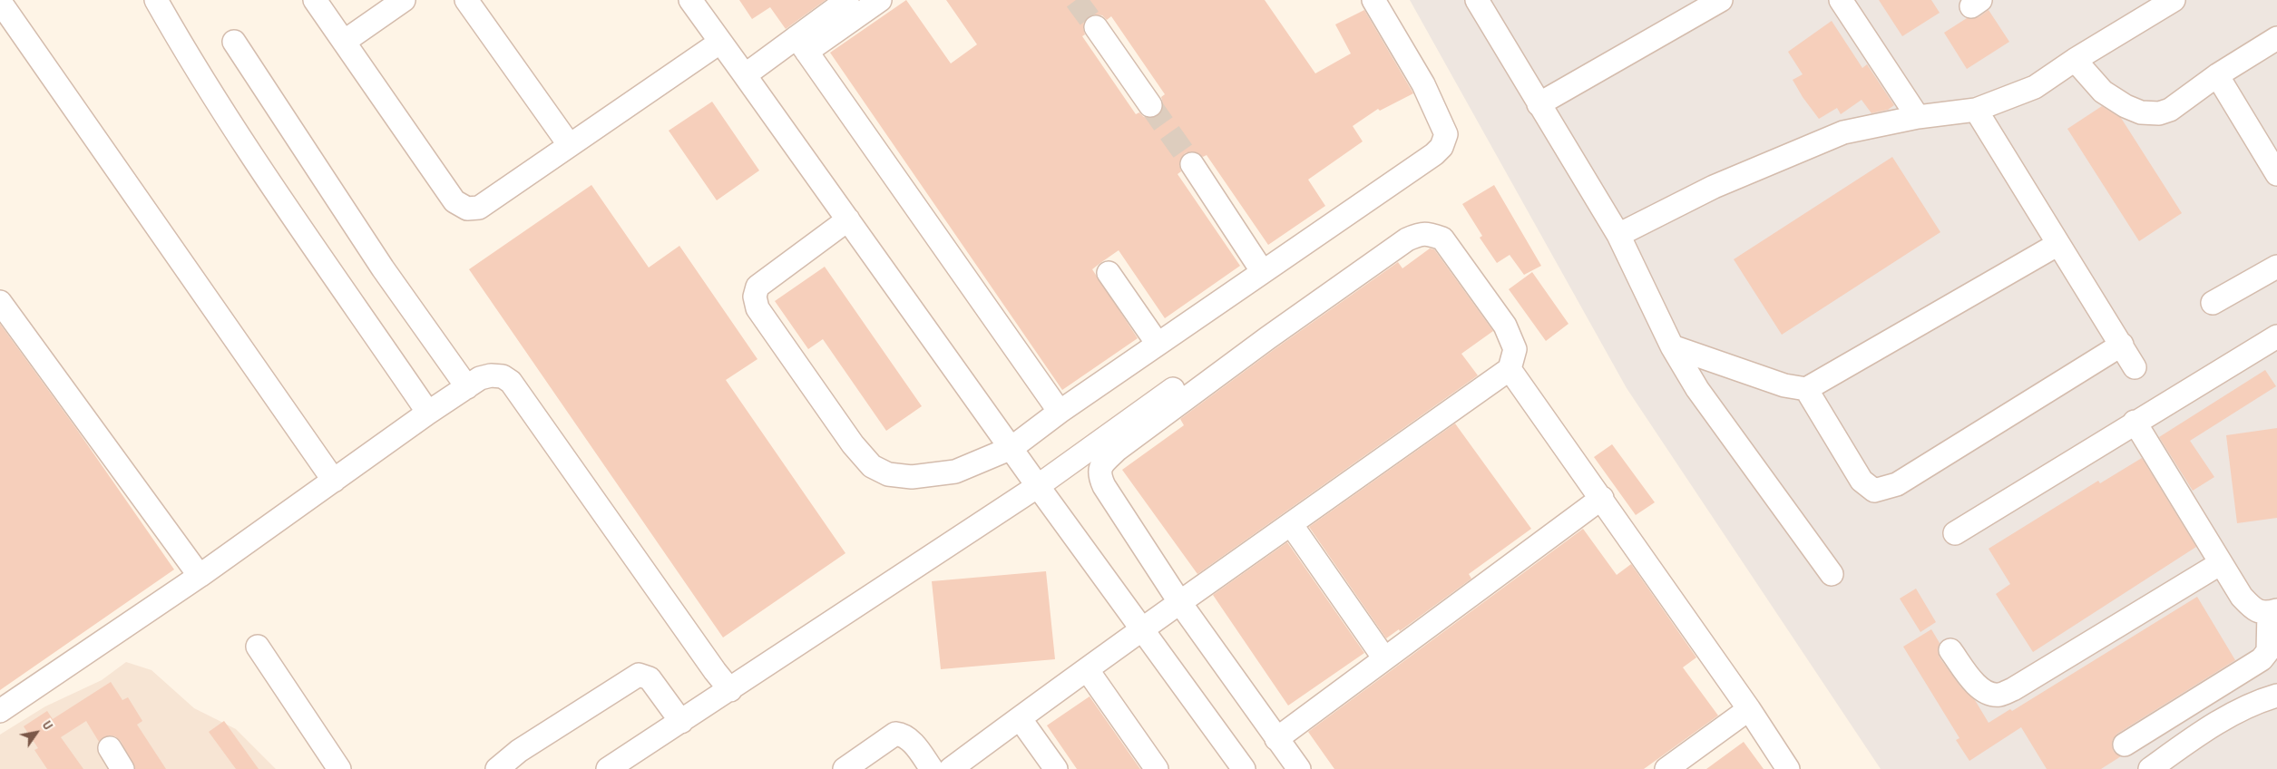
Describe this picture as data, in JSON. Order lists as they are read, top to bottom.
{
  "north": "top right"
}
